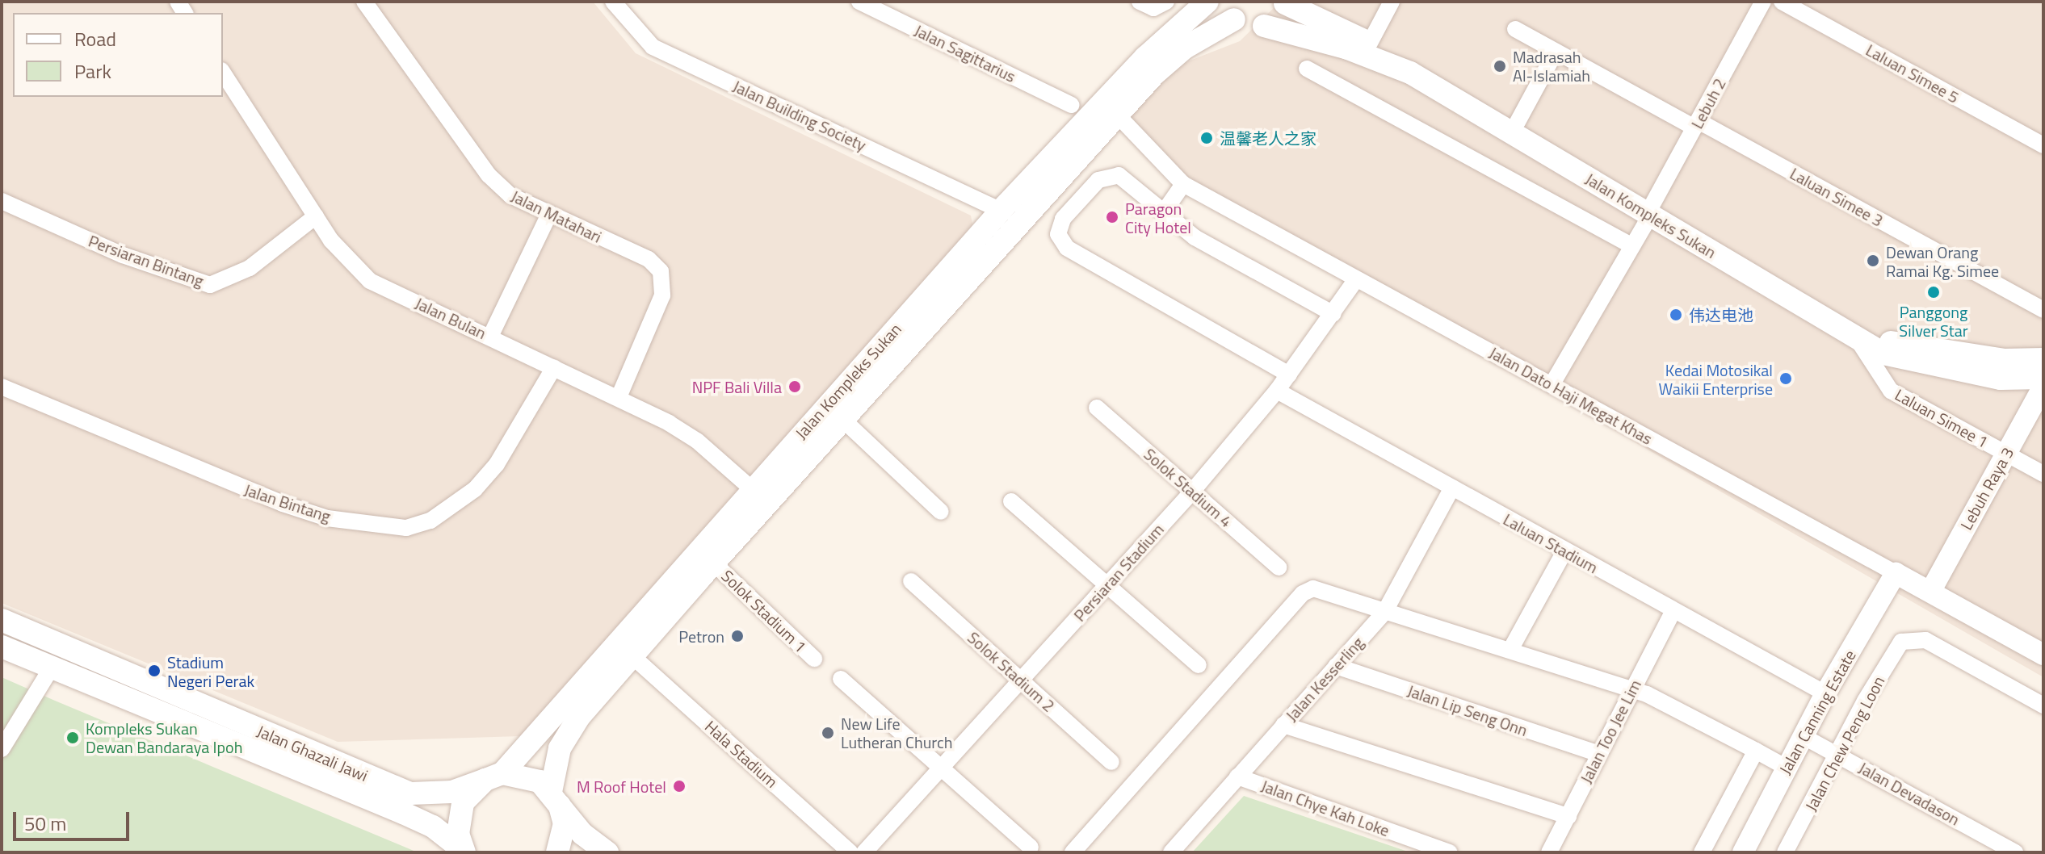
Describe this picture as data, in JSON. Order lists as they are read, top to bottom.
{
  "streets": {
    "main road": ["Jalan Kompleks Sukan", "Jalan Ghazali Jawi"],
    "street": [
      "Jalan Sagittarius",
      "Laluan Simee 5",
      "Lebuh 2",
      "Jalan Building Society",
      "Laluan Simee 3",
      "Jalan Matahari",
      "Persiaran Bintang",
      "Jalan Bulan",
      "Jalan Dato Haji Megat Khas",
      "Laluan Simee 1",
      "Solok Stadium 4",
      "Lebuh Raya 3",
      "Jalan Bintang",
      "Laluan Stadium",
      "Persiaran Stadium",
      "Solok Stadium 1",
      "Solok Stadium 2",
      "Jalan Kesserling",
      "Jalan Lip Seng Onn",
      "Jalan Canning Estate",
      "Jalan Too Jee Lim",
      "Jalan Chew Peng Loon",
      "Hala Stadium",
      "Jalan Devadason",
      "Jalan Chye Kah Loke"
    ]
  },
  "crossings": [
    ["Lebuh 2", "Laluan Simee 3"],
    ["Lebuh 2", "Jalan Kompleks Sukan"],
    ["Lebuh 2", "Jalan Dato Haji Megat Khas"],
    ["Jalan Building Society", "Jalan Kompleks Sukan"],
    ["Jalan Kompleks Sukan", "Jalan Bulan"],
    ["Jalan Kompleks Sukan", "Jalan Dato Haji Megat Khas"],
    ["Jalan Kompleks Sukan", "Laluan Simee 1"],
    ["Jalan Kompleks Sukan", "Solok Stadium 1"],
    ["Jalan Kompleks Sukan", "Jalan Ghazali Jawi"],
    ["Jalan Kompleks Sukan", "Hala Stadium"],
    ["Jalan Matahari", "Jalan Bulan"],
    ["Persiaran Bintang", "Jalan Bulan"],
    ["Jalan Bulan", "Jalan Bintang"],
    ["Jalan Dato Haji Megat Khas", "Lebuh Raya 3"],
    ["Jalan Dato Haji Megat Khas", "Persiaran Stadium"],
    ["Jalan Dato Haji Megat Khas", "Jalan Canning Estate"],
    ["Laluan Simee 1", "Lebuh Raya 3"],
    ["Solok Stadium 4", "Persiaran Stadium"],
    ["Laluan Stadium", "Persiaran Stadium"],
    ["Laluan Stadium", "Jalan Kesserling"],
    ["Laluan Stadium", "Jalan Canning Estate"],
    ["Laluan Stadium", "Jalan Too Jee Lim"],
    ["Persiaran Stadium", "Solok Stadium 2"],
    ["Jalan Kesserling", "Jalan Lip Seng Onn"],
    ["Jalan Kesserling", "Jalan Chye Kah Loke"],
    ["Jalan Lip Seng Onn", "Jalan Too Jee Lim"],
    ["Jalan Canning Estate", "Jalan Devadason"],
    ["Jalan Chew Peng Loon", "Jalan Devadason"]
  ],
  "places": [
    "Madrasah Al-Islamiah",
    "温馨老人之家",
    "Paragon City Hotel",
    "Dewan Orang Ramai Kg. Simee",
    "Panggong Silver Star",
    "伟达电池",
    "Kedai Motosikal Waikii Enterprise",
    "NPF Bali Villa",
    "Petron",
    "Stadium Negeri Perak",
    "New Life Lutheran Church",
    "Kompleks Sukan Dewan Bandaraya Ipoh",
    "M Roof Hotel"
  ],
  "legend": ["Road", "Park"],
  "scale_bar": "50 m"
}
